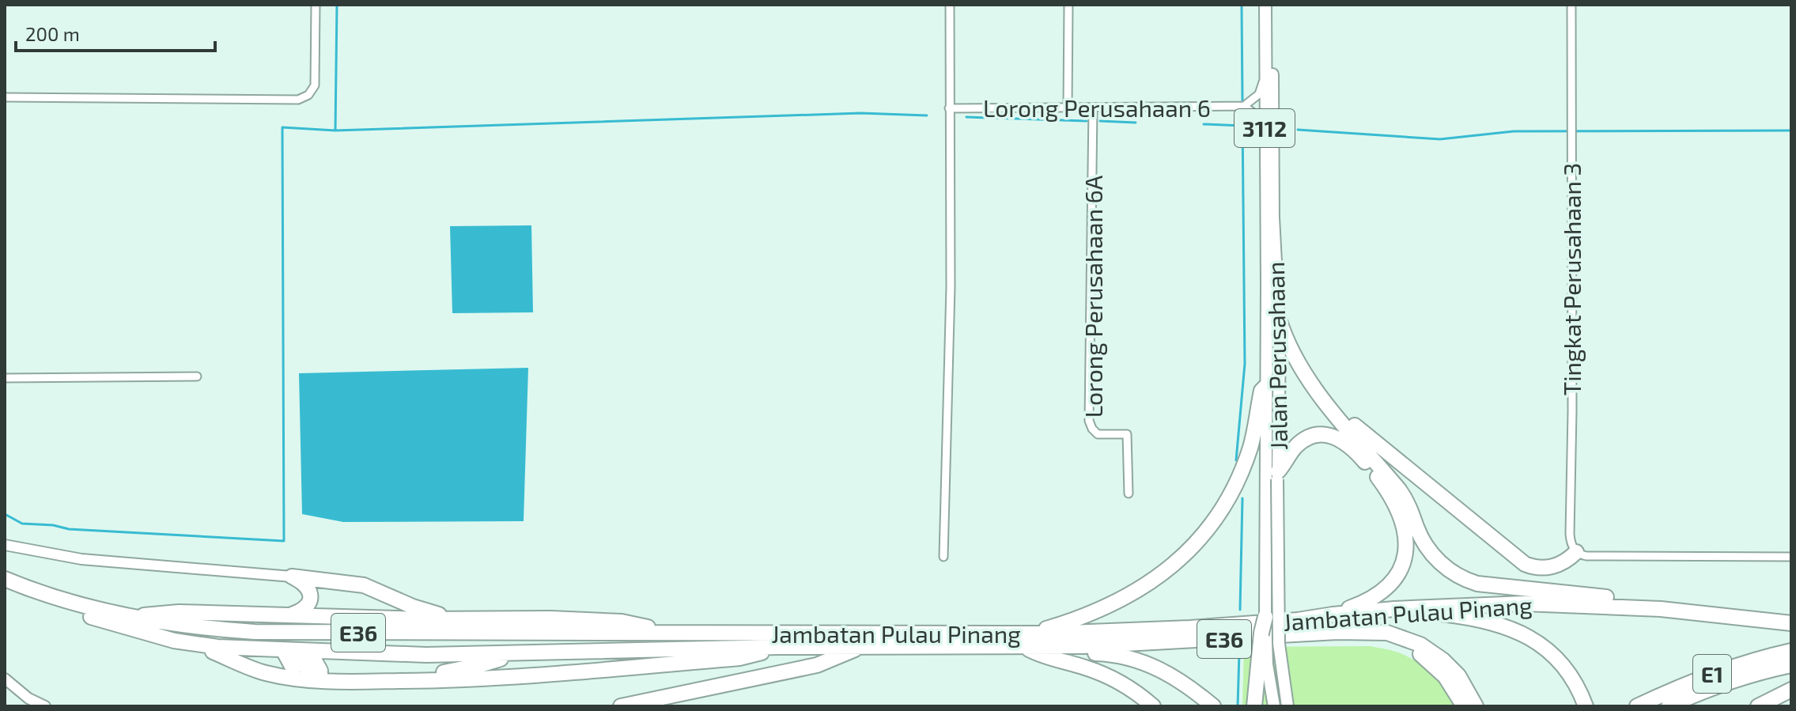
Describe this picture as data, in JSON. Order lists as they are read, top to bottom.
{
  "streets": {
    "highway": ["Jambatan Pulau Pinang", "E36", "E1"],
    "main road": ["3112", "Jalan Perusahaan"],
    "street": ["Lorong Perusahaan 6", "Tingkat Perusahaan 3", "Lorong Perusahaan 6A"]
  },
  "crossings": [
    ["Lorong Perusahaan 6", "Lorong Perusahaan 6A"],
    ["Lorong Perusahaan 6", "Jalan Perusahaan"]
  ],
  "scale_bar": "200 m"
}
